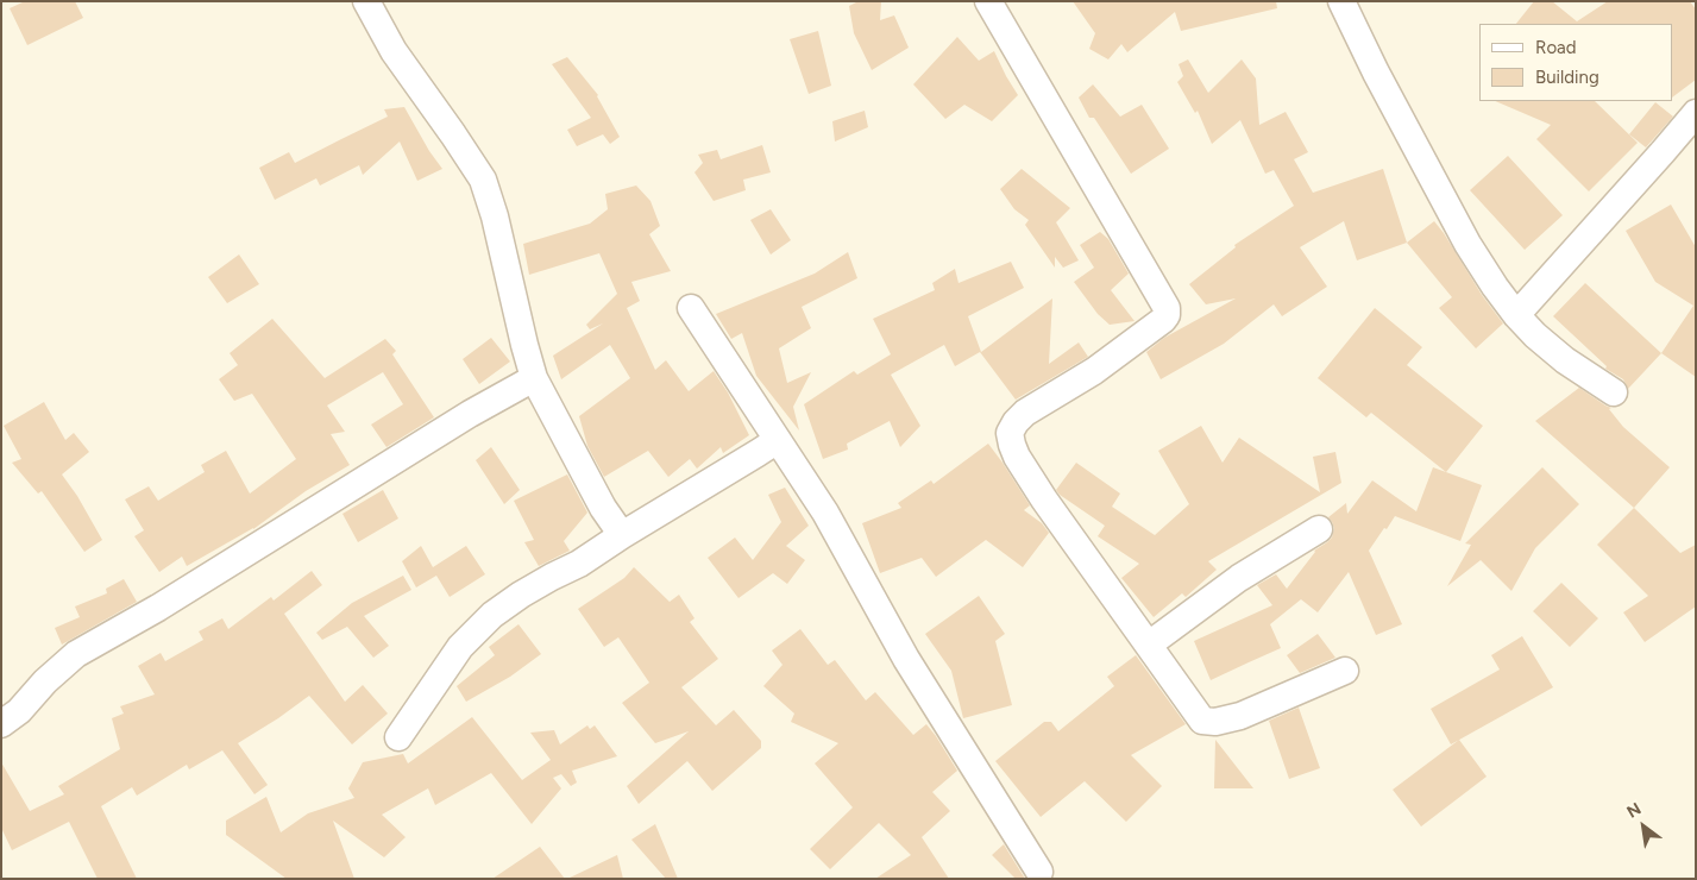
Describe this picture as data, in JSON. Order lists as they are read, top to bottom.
{
  "legend": ["Road", "Building"],
  "north": "top left"
}
